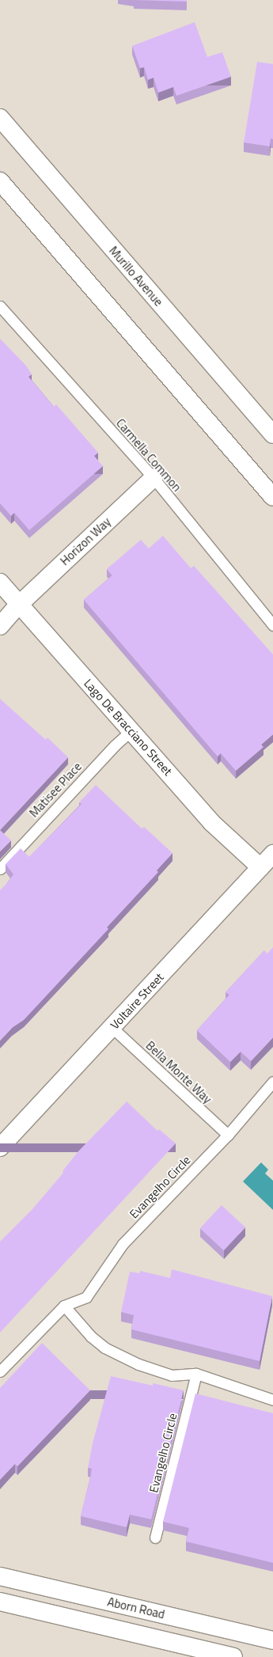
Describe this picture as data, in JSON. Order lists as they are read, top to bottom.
{
  "streets": {
    "main road": [
      "Murillo Avenue",
      "Horizon Way",
      "Lago De Bracciano Street",
      "Voltaire Street",
      "Aborn Road"
    ],
    "lane": [
      "Carmella Common",
      "Matisee Place",
      "Bella Monte Way",
      "Evangelho Circle"
    ]
  },
  "crossings": [
    ["Carmella Common", "Horizon Way"],
    ["Horizon Way", "Lago De Bracciano Street"],
    ["Lago De Bracciano Street", "Matisee Place"],
    ["Lago De Bracciano Street", "Voltaire Street"],
    ["Voltaire Street", "Bella Monte Way"],
    ["Bella Monte Way", "Evangelho Circle"]
  ]
}
